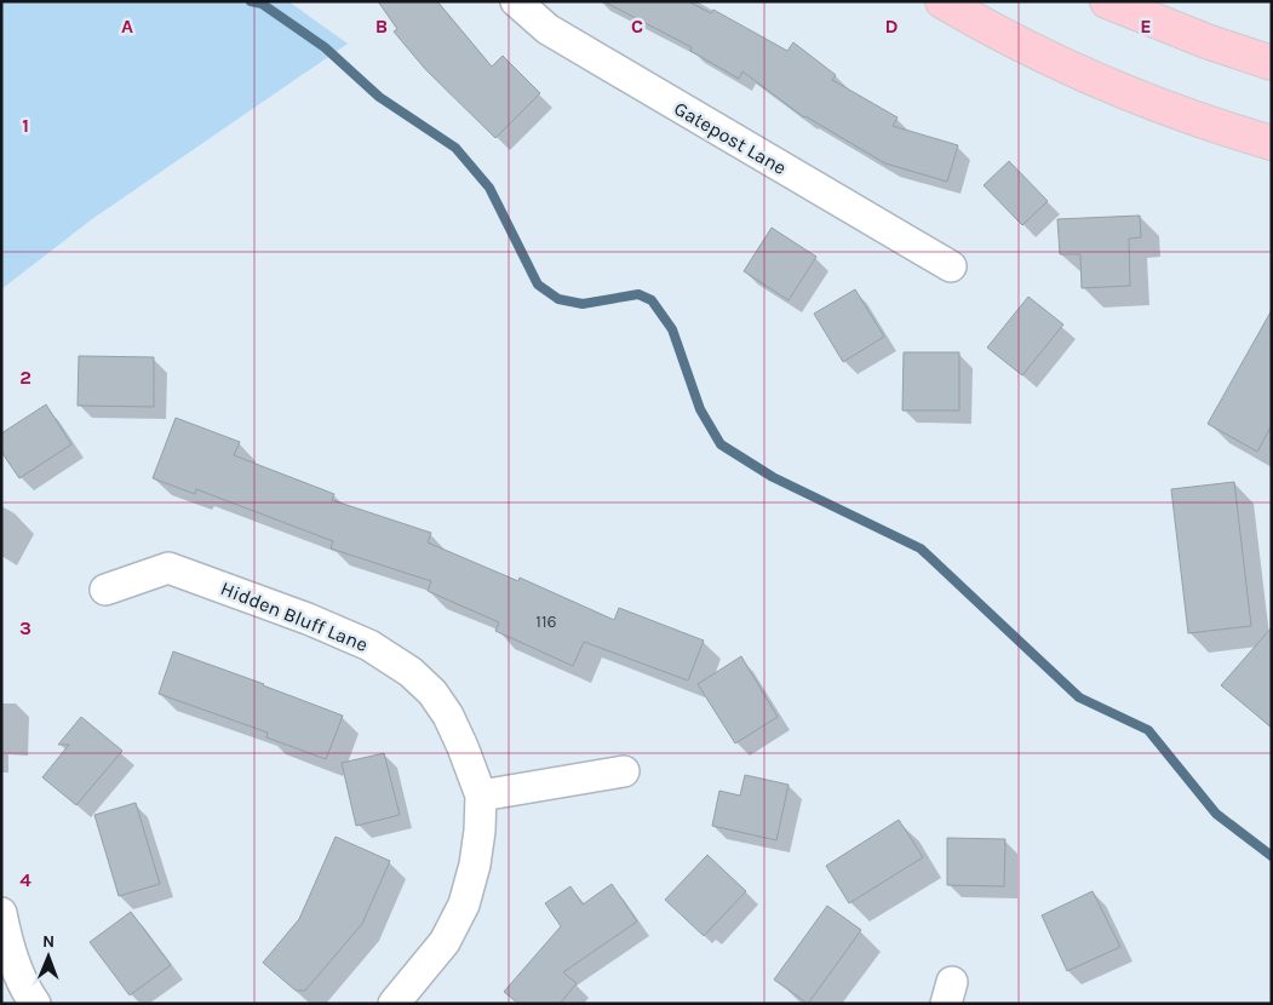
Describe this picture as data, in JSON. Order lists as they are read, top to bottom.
{
  "streets": {
    "street": ["Gatepost Lane", "Hidden Bluff Lane"]
  },
  "house_numbers": ["116"],
  "north": "top",
  "grid": {
    "columns": [
      "A",
      "B",
      "C",
      "D",
      "E"
    ],
    "rows": [
      "1",
      "2",
      "3",
      "4"
    ]
  }
}
